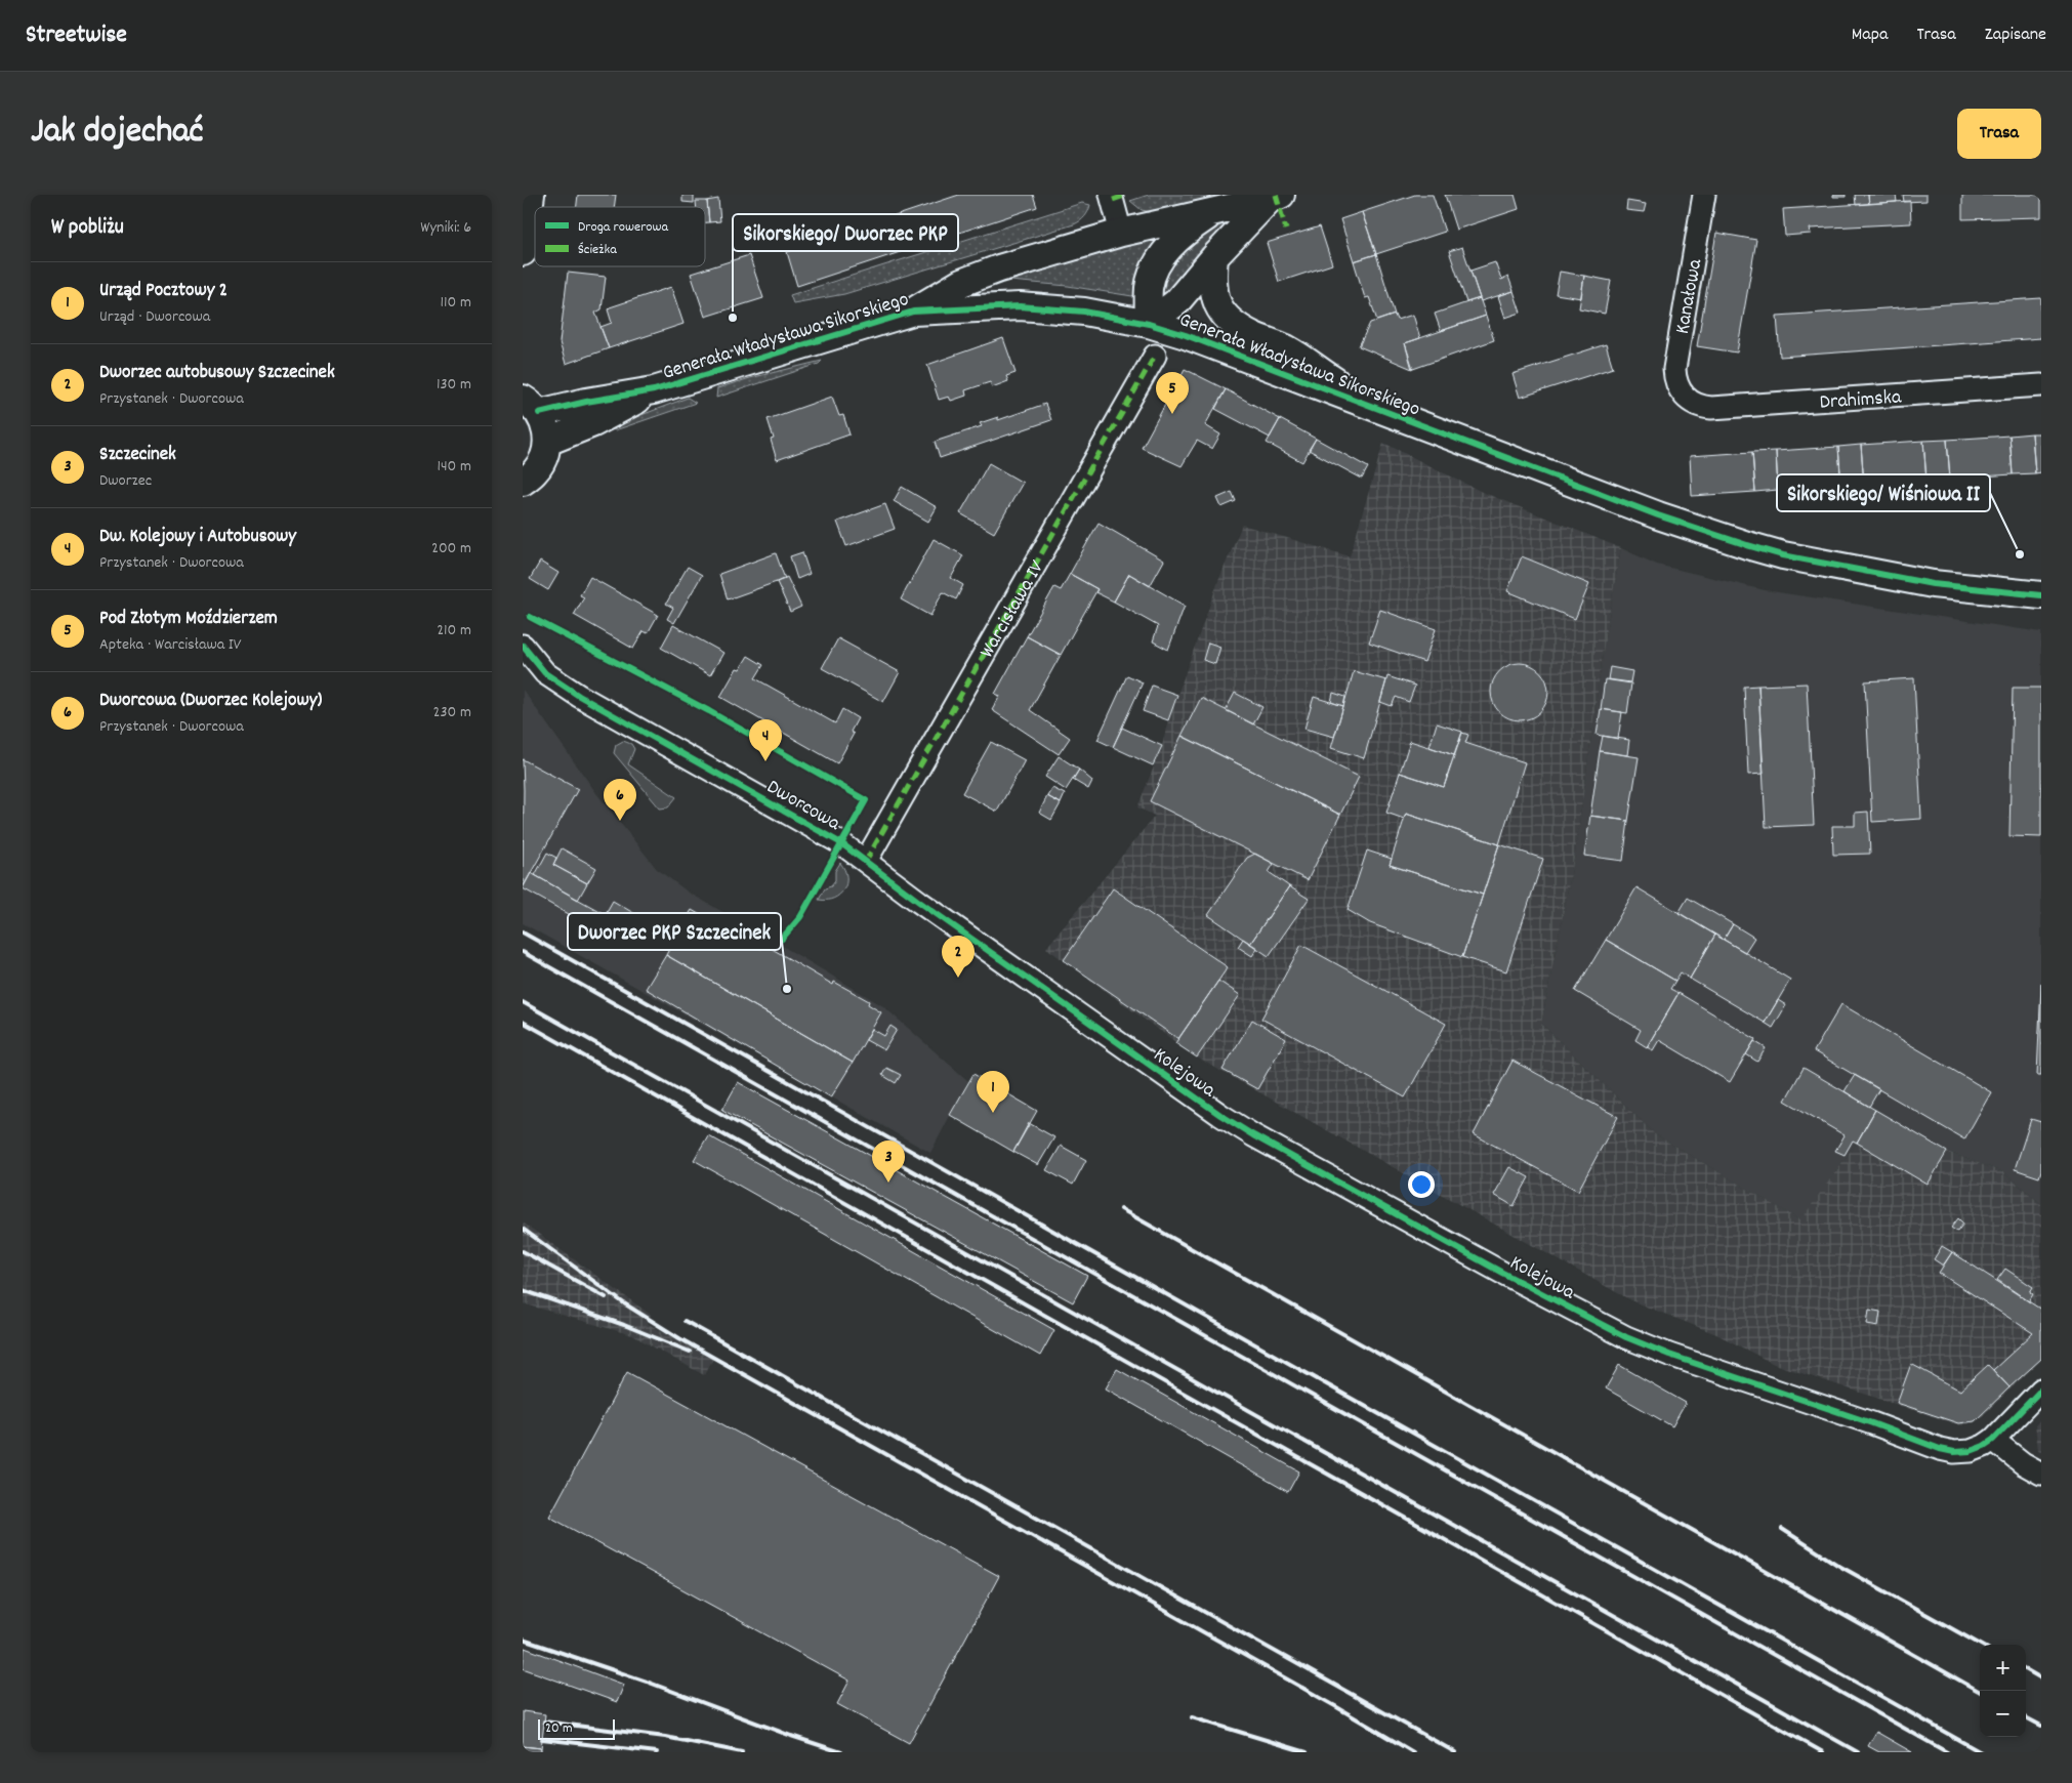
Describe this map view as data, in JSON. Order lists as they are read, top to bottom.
{
  "streets": {
    "street": [
      "Kanałowa",
      "Generała Władysława Sikorskiego",
      "Drahimska",
      "Warcisława IV",
      "Dworcowa",
      "Kolejowa"
    ]
  },
  "crossings": [
    ["Kanałowa", "Drahimska"],
    ["Warcisława IV", "Dworcowa"],
    ["Dworcowa", "Kolejowa"]
  ],
  "places": ["Sikorskiego/ Dworzec PKP", "Sikorskiego/ Wiśniowa II", "Dworzec PKP Szczecinek"],
  "legend": ["Droga rowerowa", "Ścieżka"],
  "scale_bar": "20 m",
  "page": {
    "header": "Streetwise",
    "nav": ["Mapa", "Trasa", "Zapisane"],
    "title": "Jak dojechać",
    "buttons": "Trasa",
    "heading": ["W pobliżu", "Wyniki: 6"],
    "list": [
      {
        "mark": "1",
        "name": "Urząd Pocztowy 2",
        "note": "Urząd · Dworcowa",
        "value": "110 m"
      },
      {
        "mark": "2",
        "name": "Dworzec autobusowy Szczecinek",
        "note": "Przystanek · Dworcowa",
        "value": "130 m"
      },
      {
        "mark": "3",
        "name": "Szczecinek",
        "note": "Dworzec",
        "value": "140 m"
      },
      {
        "mark": "4",
        "name": "Dw. Kolejowy i Autobusowy",
        "note": "Przystanek · Dworcowa",
        "value": "200 m"
      },
      {
        "mark": "5",
        "name": "Pod Złotym Moździerzem",
        "note": "Apteka · Warcisława IV",
        "value": "210 m"
      },
      {
        "mark": "6",
        "name": "Dworcowa (Dworzec Kolejowy)",
        "note": "Przystanek · Dworcowa",
        "value": "230 m"
      }
    ],
    "pins": [
      "5",
      "4",
      "6",
      "2",
      "1",
      "3"
    ],
    "map_buttons": ["+", "−"],
    "scale": "20 m"
  }
}
